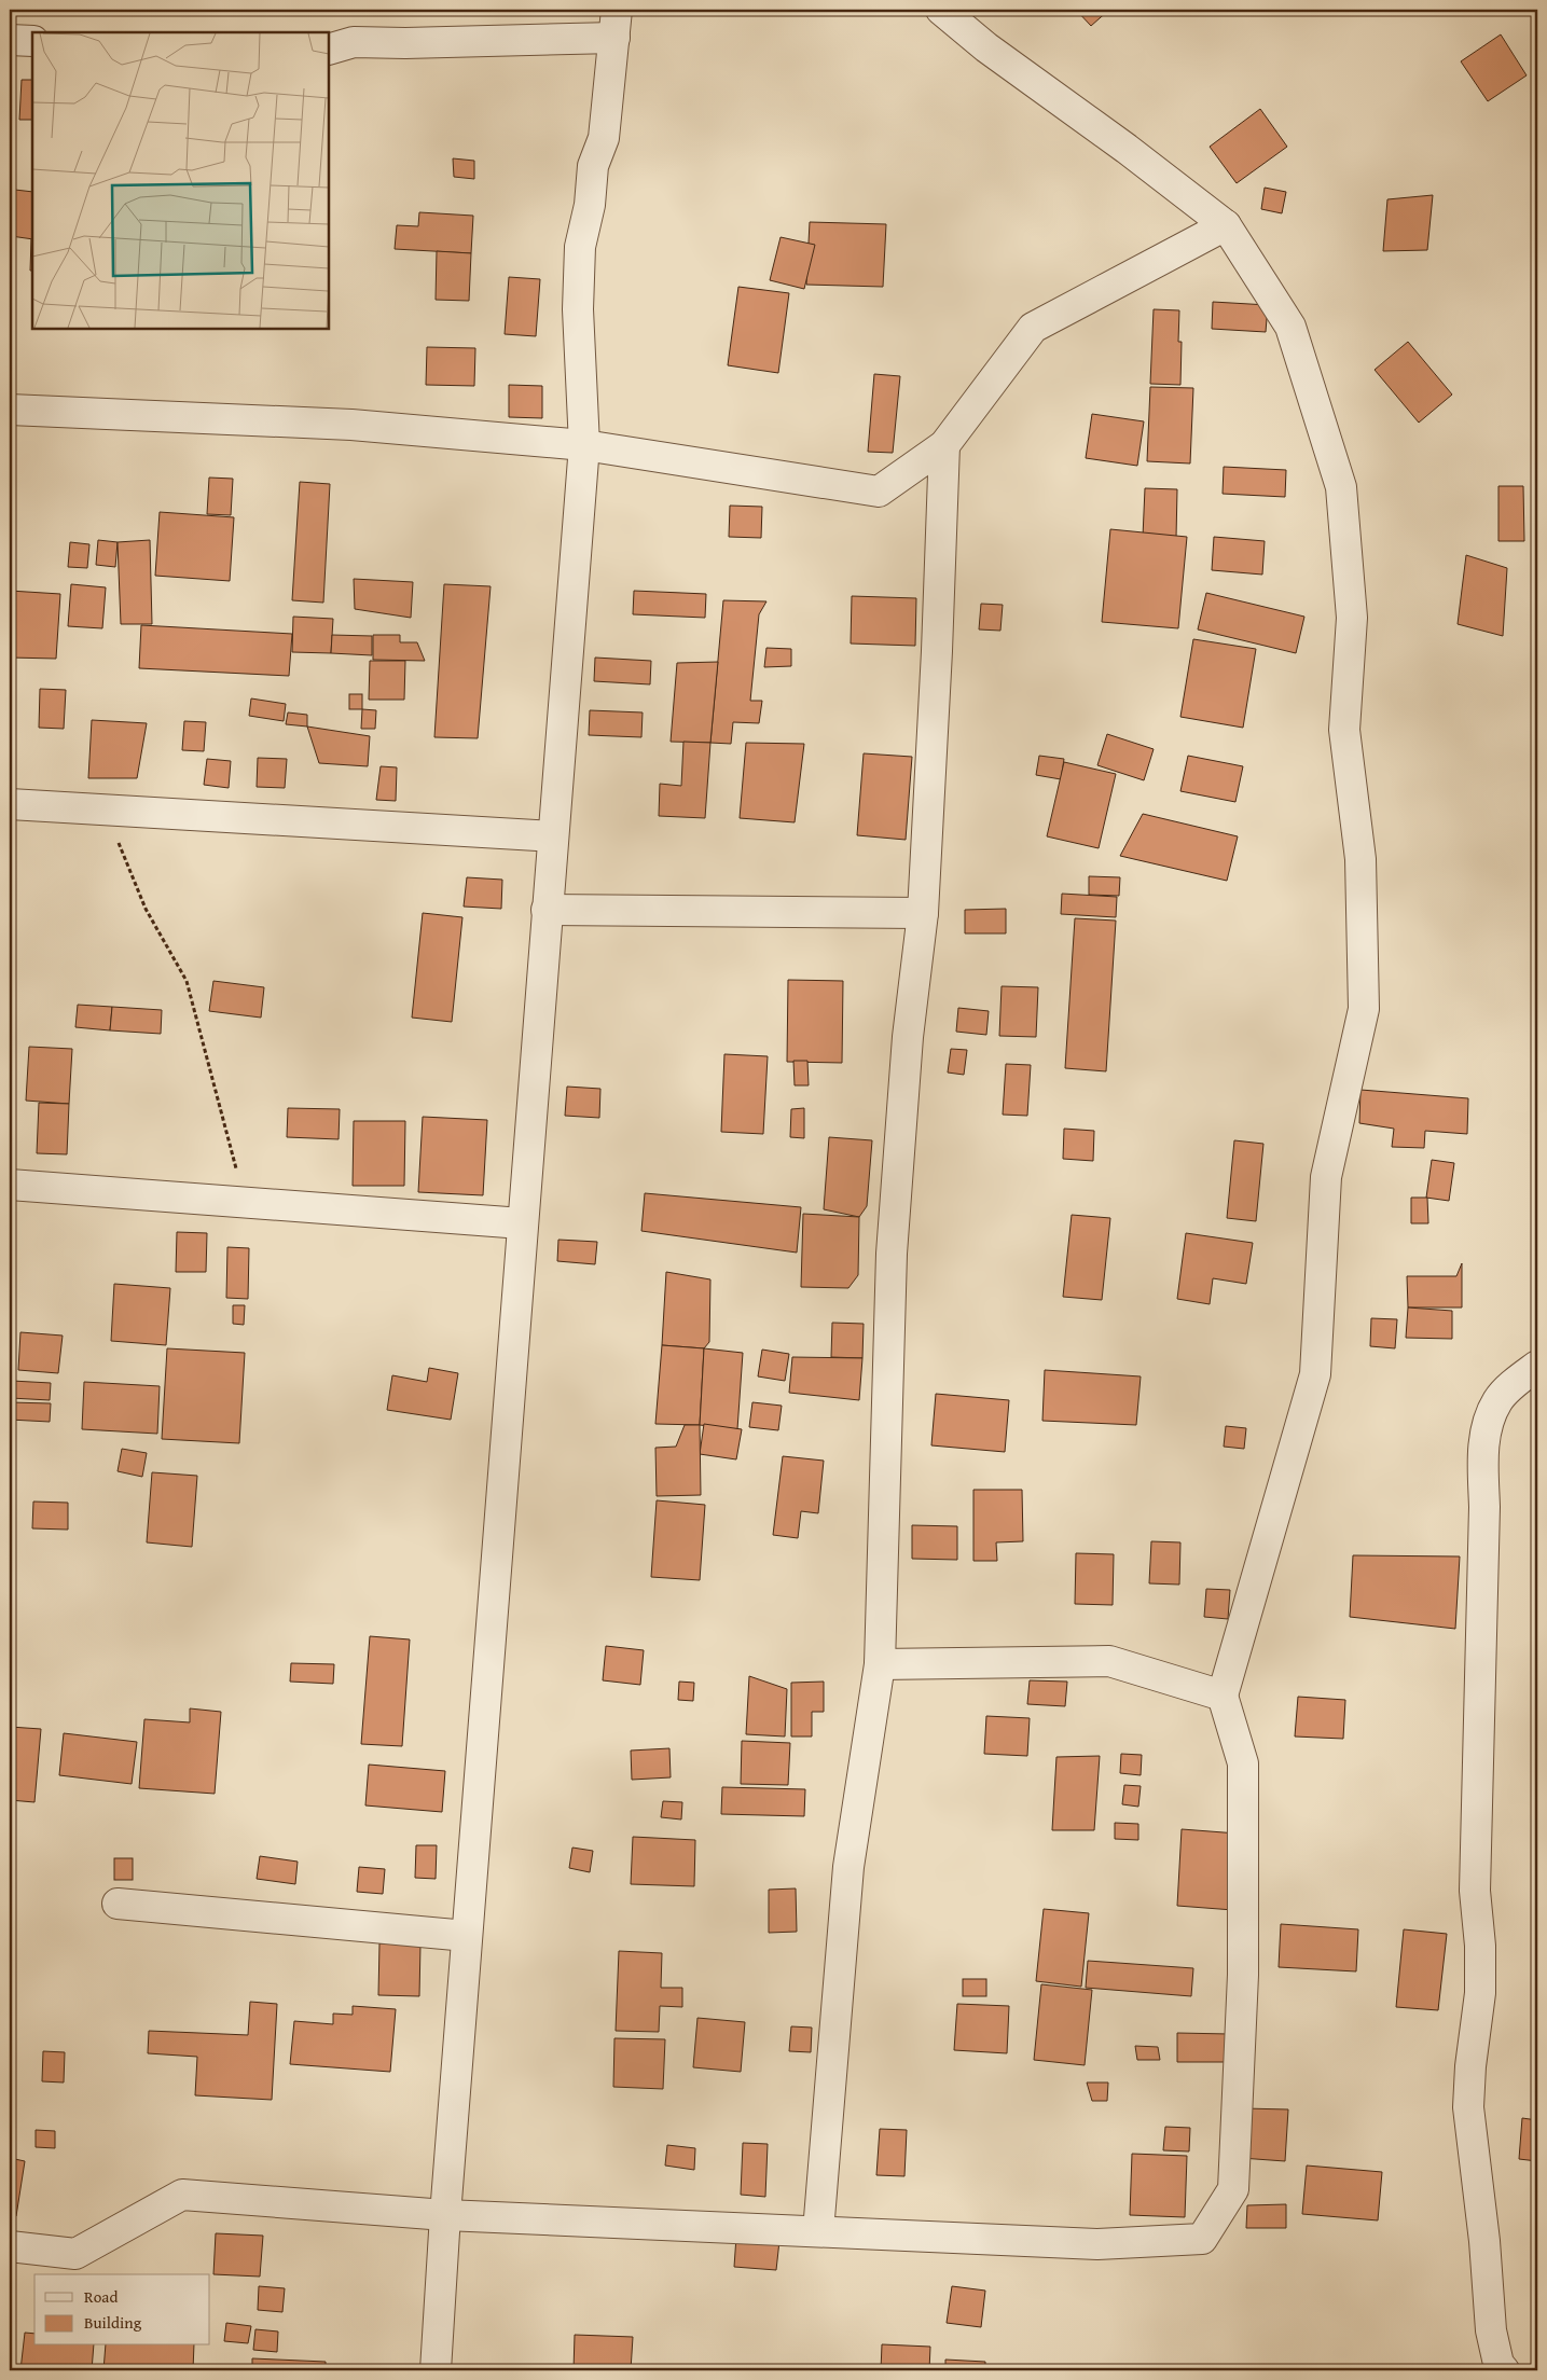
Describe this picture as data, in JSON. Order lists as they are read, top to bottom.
{
  "legend": ["Road", "Building"]
}
